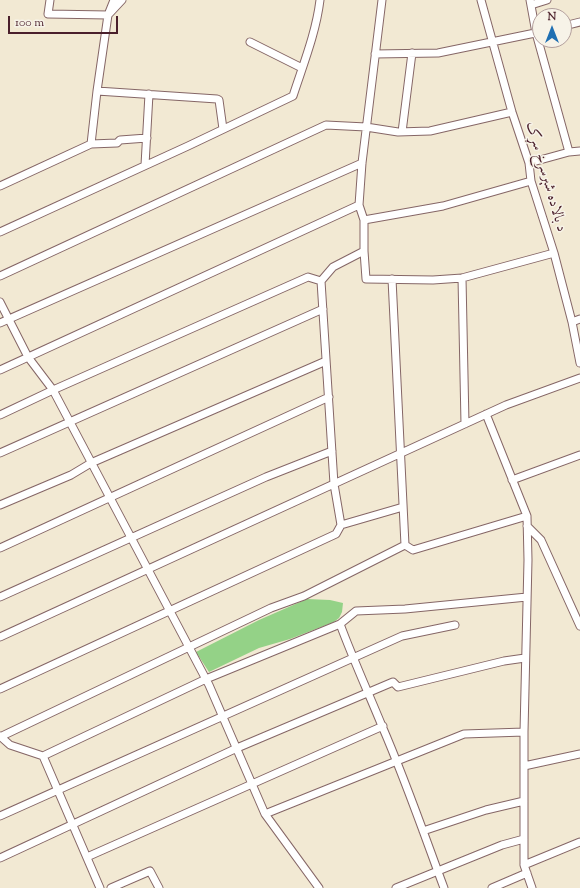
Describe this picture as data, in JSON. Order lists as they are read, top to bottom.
{
  "streets": {
    "street": ["د بالاده شېرسرخ سړک"]
  },
  "scale_bar": "100 m",
  "north": "top"
}
